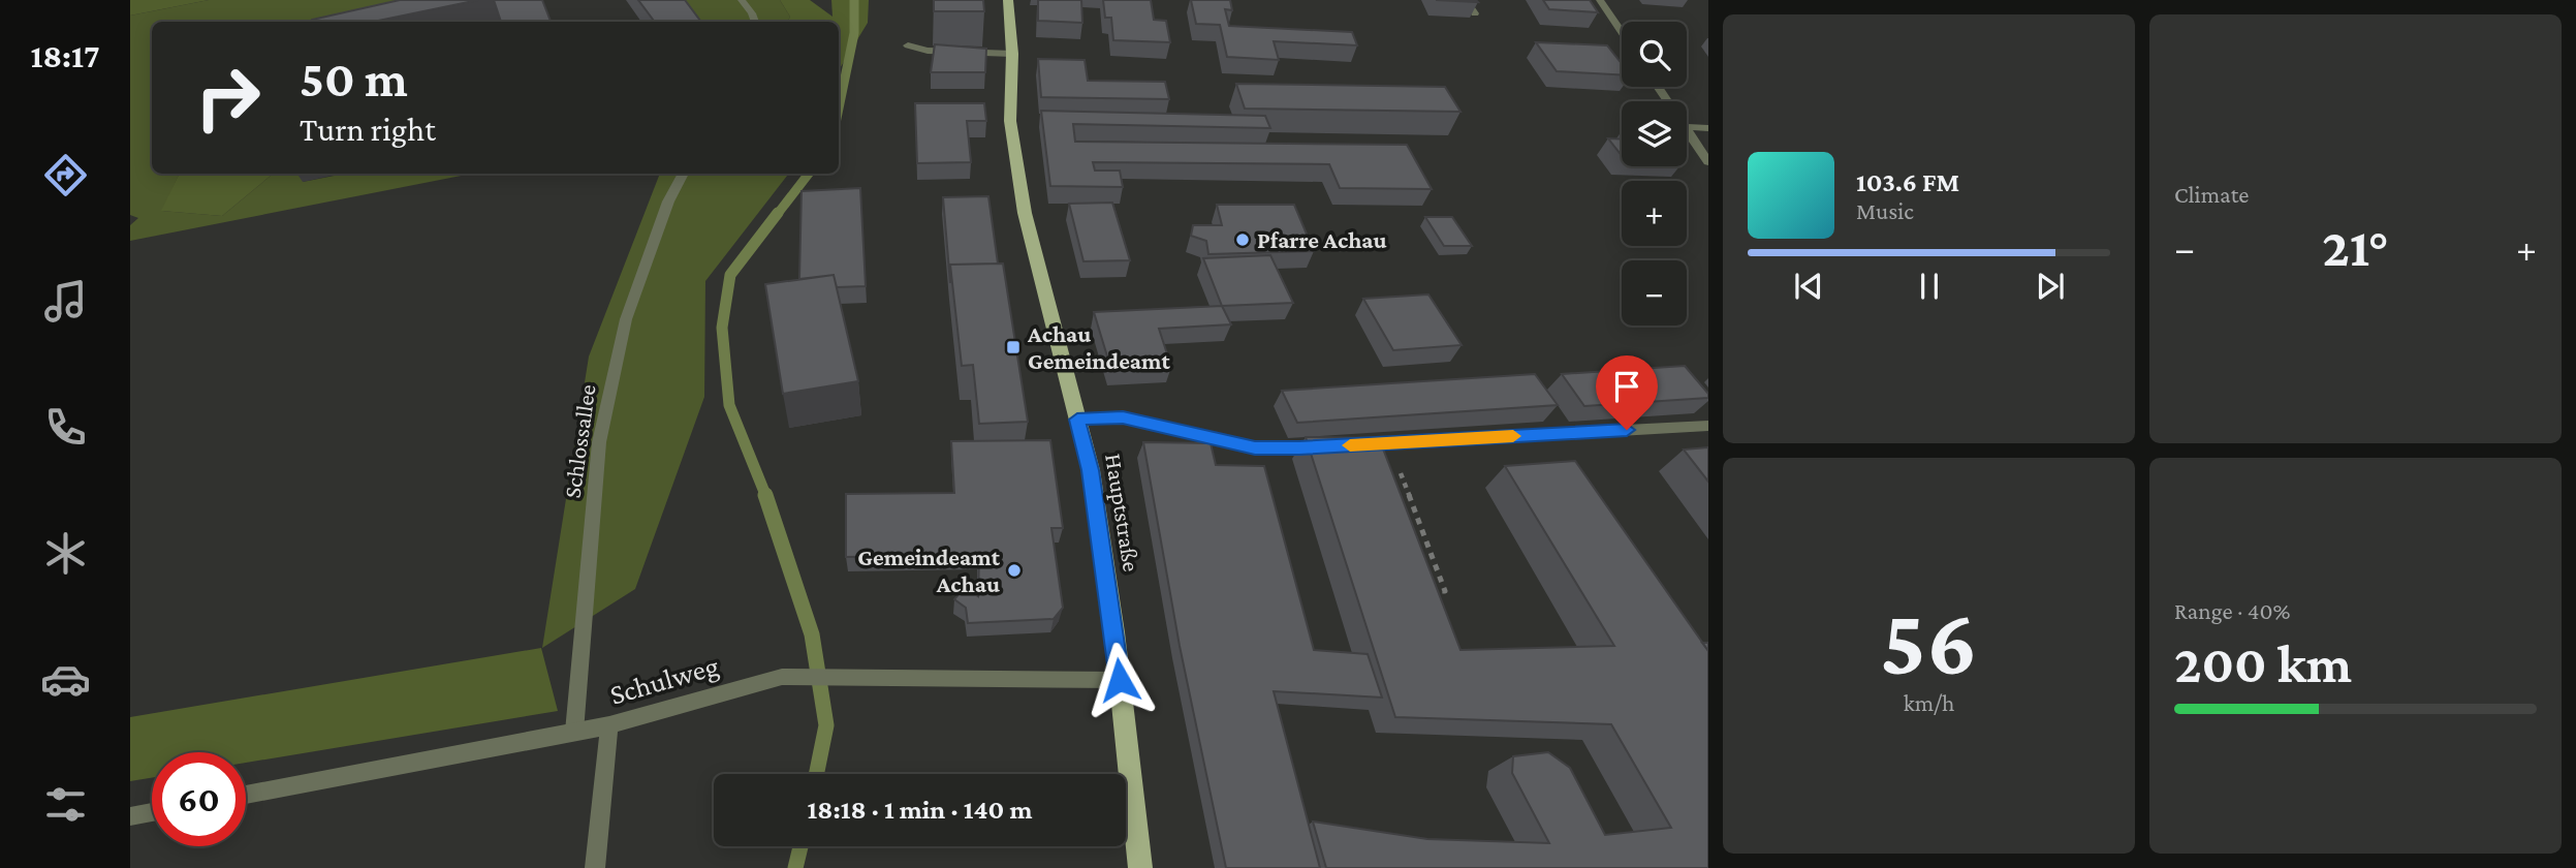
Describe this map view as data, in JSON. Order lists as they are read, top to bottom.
{
  "streets": {
    "main road": ["Hauptstraße"],
    "street": ["Schlossallee", "Schulweg"]
  },
  "crossings": [
    ["Schlossallee", "Schulweg"],
    ["Hauptstraße", "Schulweg"]
  ],
  "places": {
    "other": ["Pfarre Achau", "Gemeindeamt Achau"],
    "transit": ["Achau Gemeindeamt"]
  },
  "page": {
    "tabs": "18:17",
    "tile": [
      "Climate",
      ["56", "km/h"],
      ["Range · 40%", "200 km"]
    ],
    "map_buttons": ["+", "−"],
    "turn": ["50 m", "Turn right"],
    "song": ["103.6 FM", "Music"],
    "heat": ["−", "21°", "+"],
    "limit": "60",
    "trip": "18:18 · 1 min · 140 m"
  }
}
